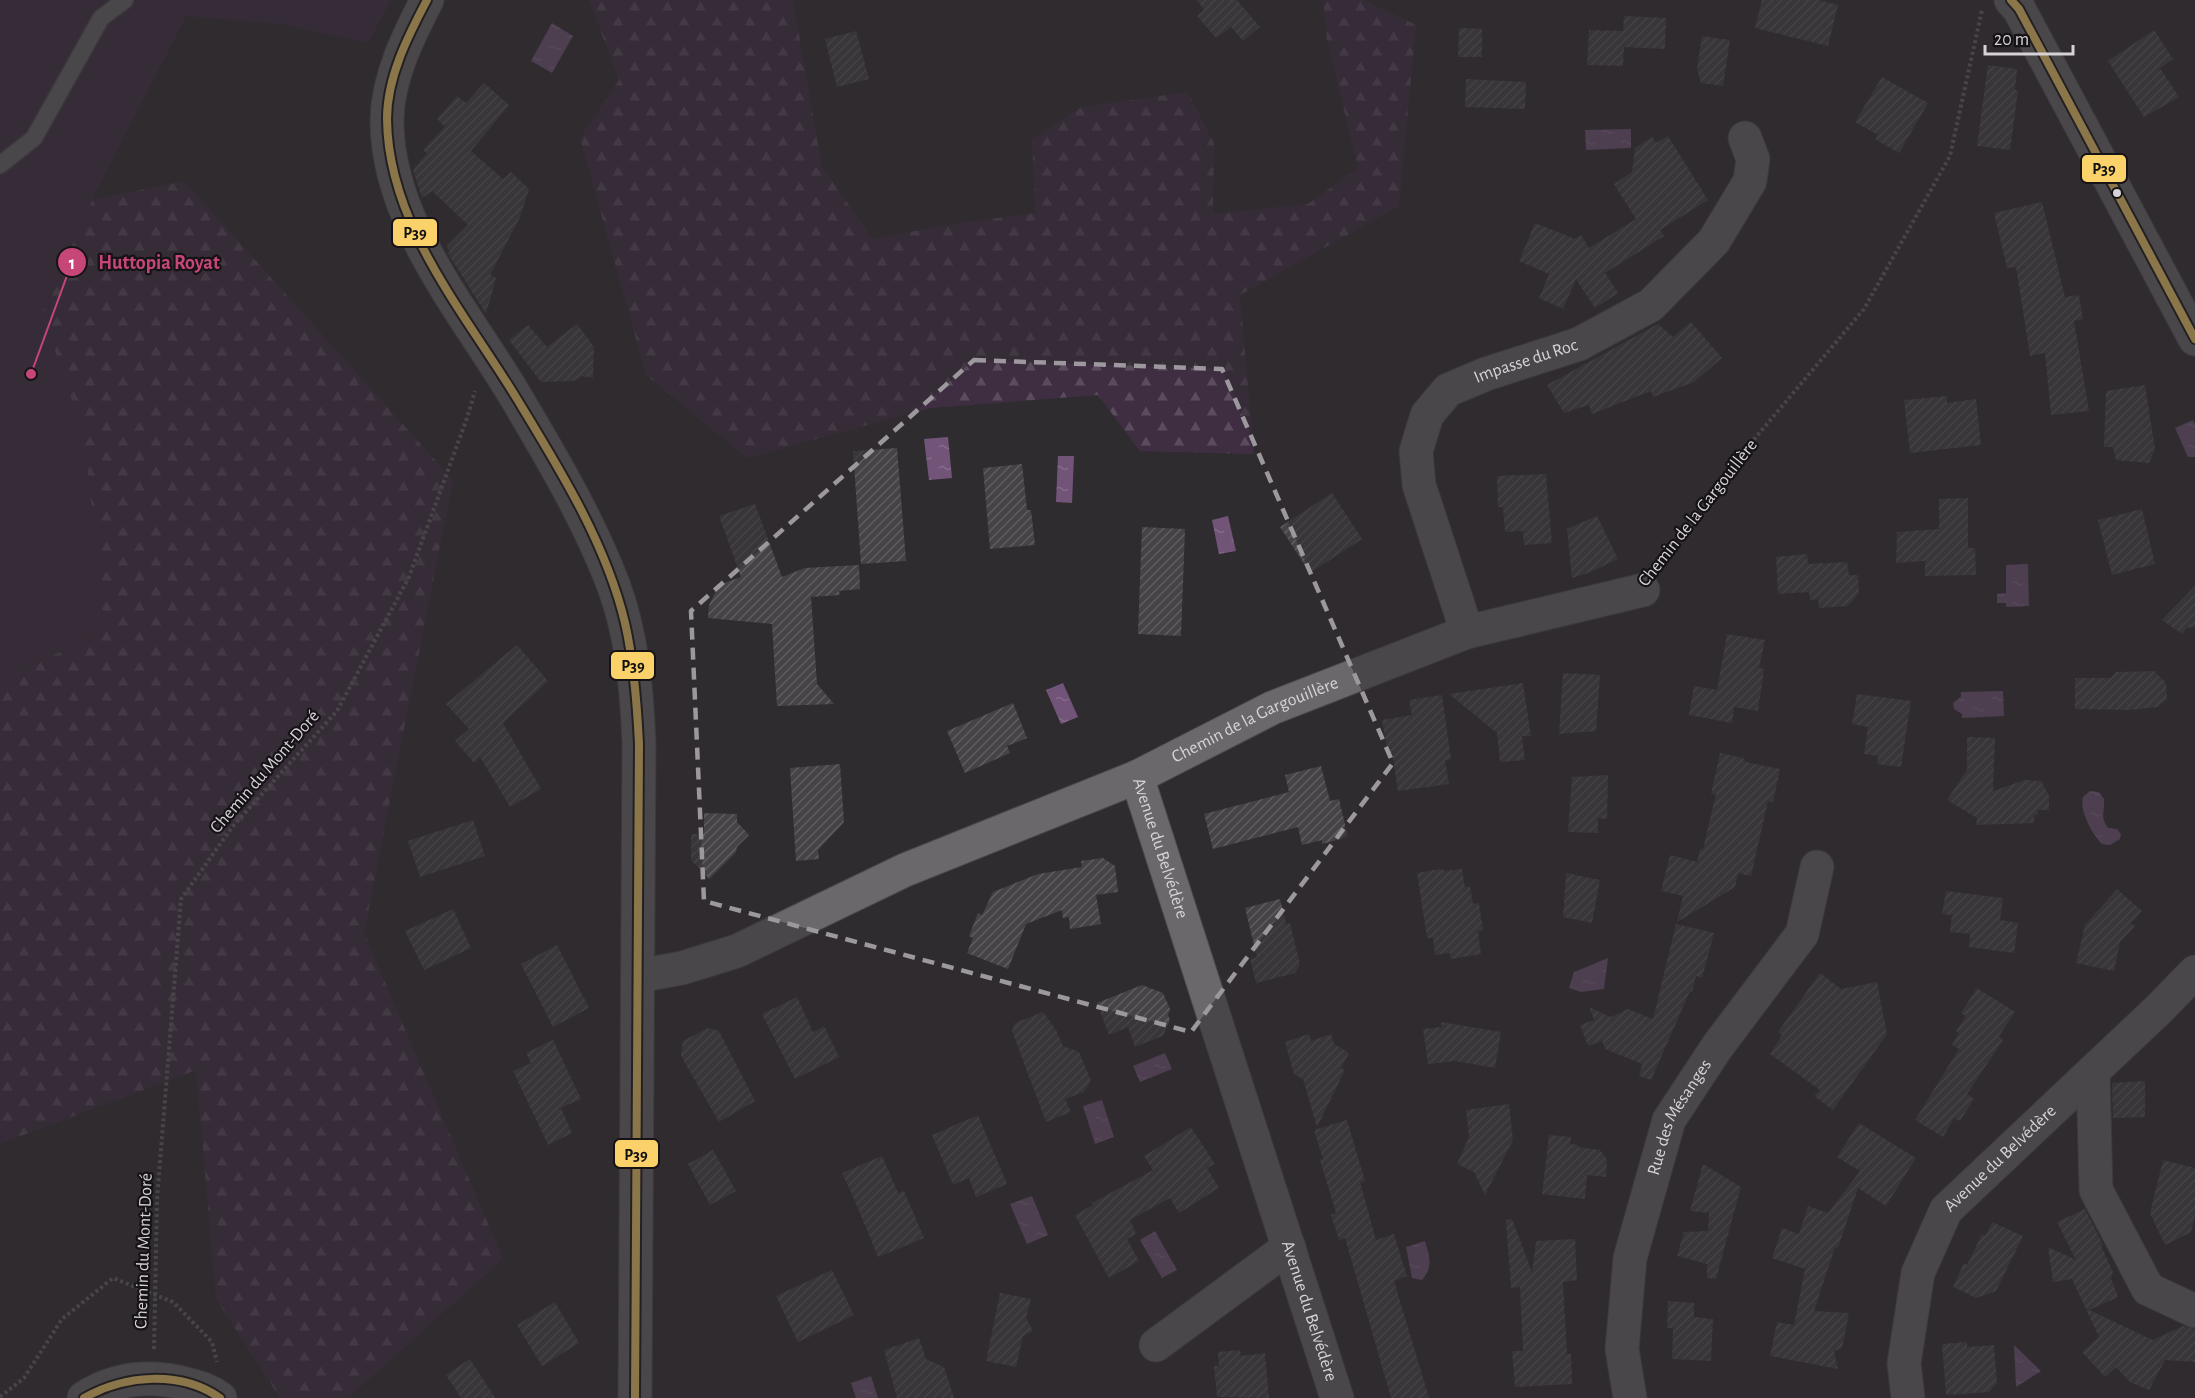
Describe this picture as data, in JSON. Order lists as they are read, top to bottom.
{
  "streets": {
    "street": [
      "Impasse du Roc",
      "Chemin de la Gargouillère",
      "Avenue du Belvédère",
      "Rue des Mésanges"
    ],
    "path": ["Chemin du Mont-Doré"]
  },
  "crossings": [
    ["Impasse du Roc", "Chemin de la Gargouillère"],
    ["Chemin de la Gargouillère", "Avenue du Belvédère"]
  ],
  "places": ["Huttopia Royat"],
  "lines": ["transit line P39"],
  "scale_bar": "20 m"
}
